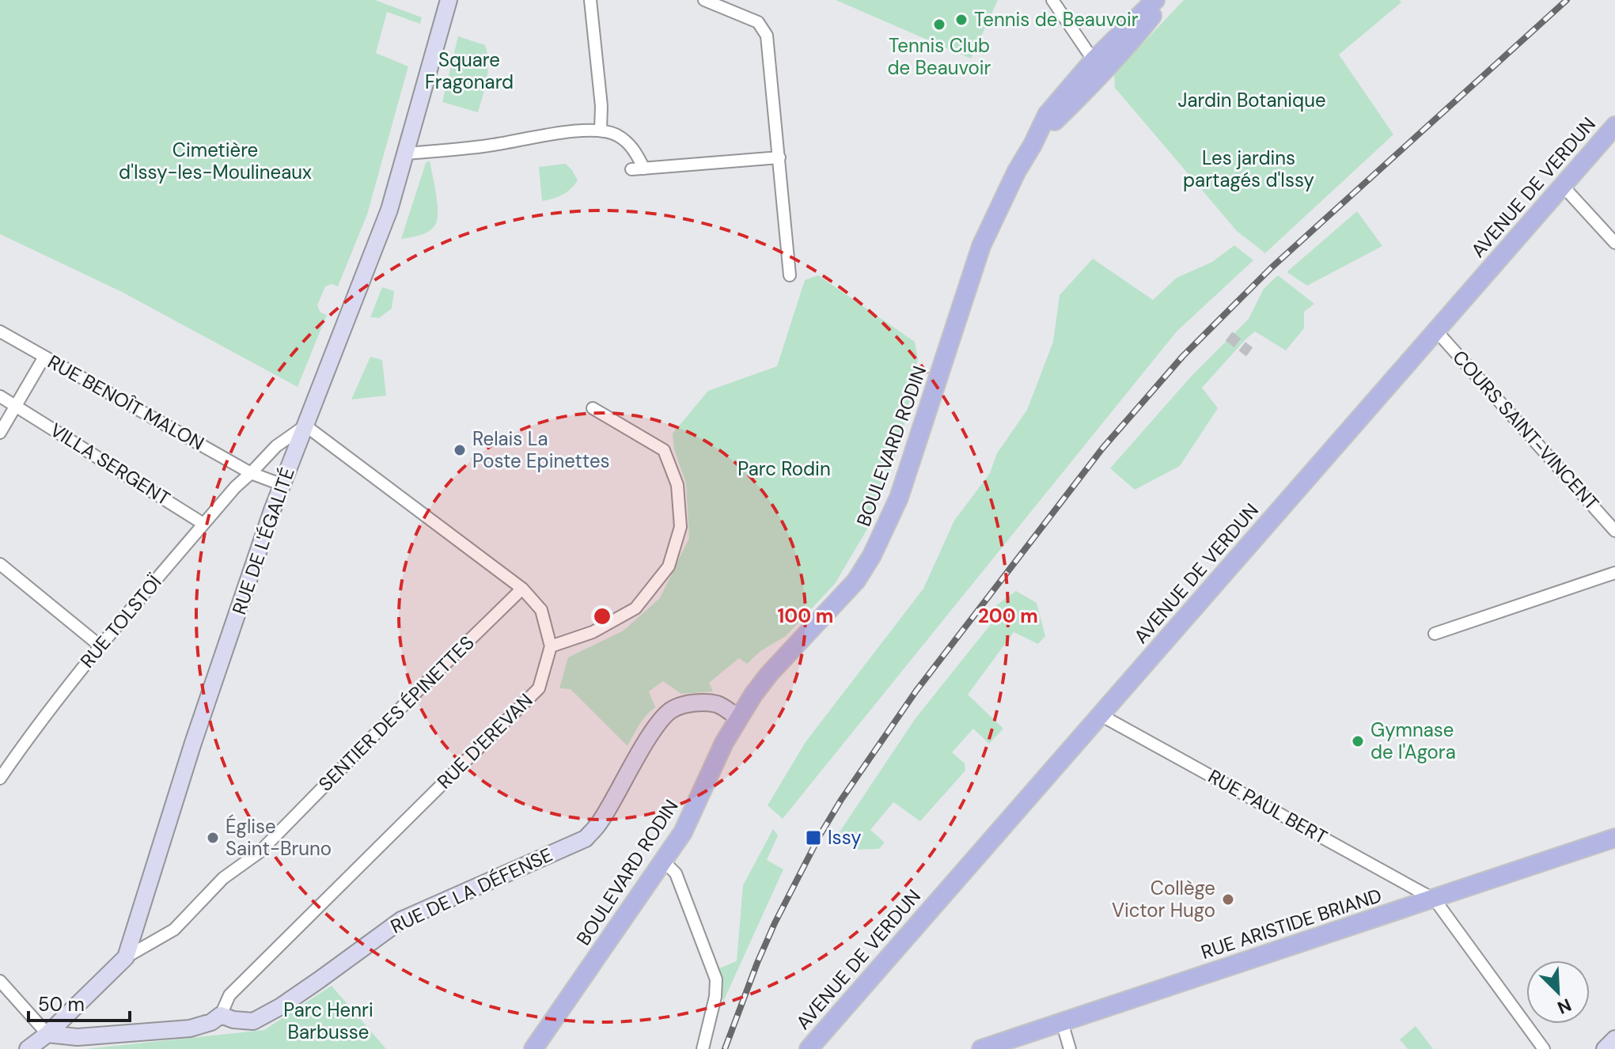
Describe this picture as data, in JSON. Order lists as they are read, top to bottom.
{
  "streets": {
    "main road": [
      "AVENUE DE VERDUN",
      "BOULEVARD RODIN",
      "RUE DE L'ÉGALITÉ",
      "RUE DE LA DÉFENSE",
      "RUE ARISTIDE BRIAND"
    ],
    "street": [
      "RUE BENOÎT MALON",
      "COURS SAINT-VINCENT",
      "VILLA SERGENT",
      "RUE TOLSTOÏ",
      "SENTIER DES ÉPINETTES",
      "RUE D'EREVAN",
      "RUE PAUL BERT"
    ]
  },
  "crossings": [
    ["AVENUE DE VERDUN", "COURS SAINT-VINCENT"],
    ["AVENUE DE VERDUN", "RUE PAUL BERT"],
    ["RUE BENOÎT MALON", "RUE DE L'ÉGALITÉ"],
    ["RUE BENOÎT MALON", "RUE TOLSTOÏ"],
    ["BOULEVARD RODIN", "RUE DE LA DÉFENSE"],
    ["VILLA SERGENT", "RUE TOLSTOÏ"],
    ["RUE DE L'ÉGALITÉ", "RUE TOLSTOÏ"],
    ["RUE DE L'ÉGALITÉ", "SENTIER DES ÉPINETTES"],
    ["RUE D'EREVAN", "RUE DE LA DÉFENSE"],
    ["RUE PAUL BERT", "RUE ARISTIDE BRIAND"]
  ],
  "parks": [
    "Square Fragonard",
    "Jardin Botanique",
    "Cimetière d'Issy-les-Moulineaux",
    "Les jardins partagés d'Issy",
    "Parc Rodin",
    "Parc Henri Barbusse"
  ],
  "places": {
    "other": [
      "Tennis de Beauvoir",
      "Tennis Club de Beauvoir",
      "Relais La Poste Epinettes",
      "Gymnase de l'Agora",
      "Église Saint-Bruno",
      "Collège Victor Hugo"
    ],
    "transit": ["Issy"]
  },
  "scale_bar": "50 m",
  "north": "bottom right",
  "rings": ["100 m", "200 m"]
}
